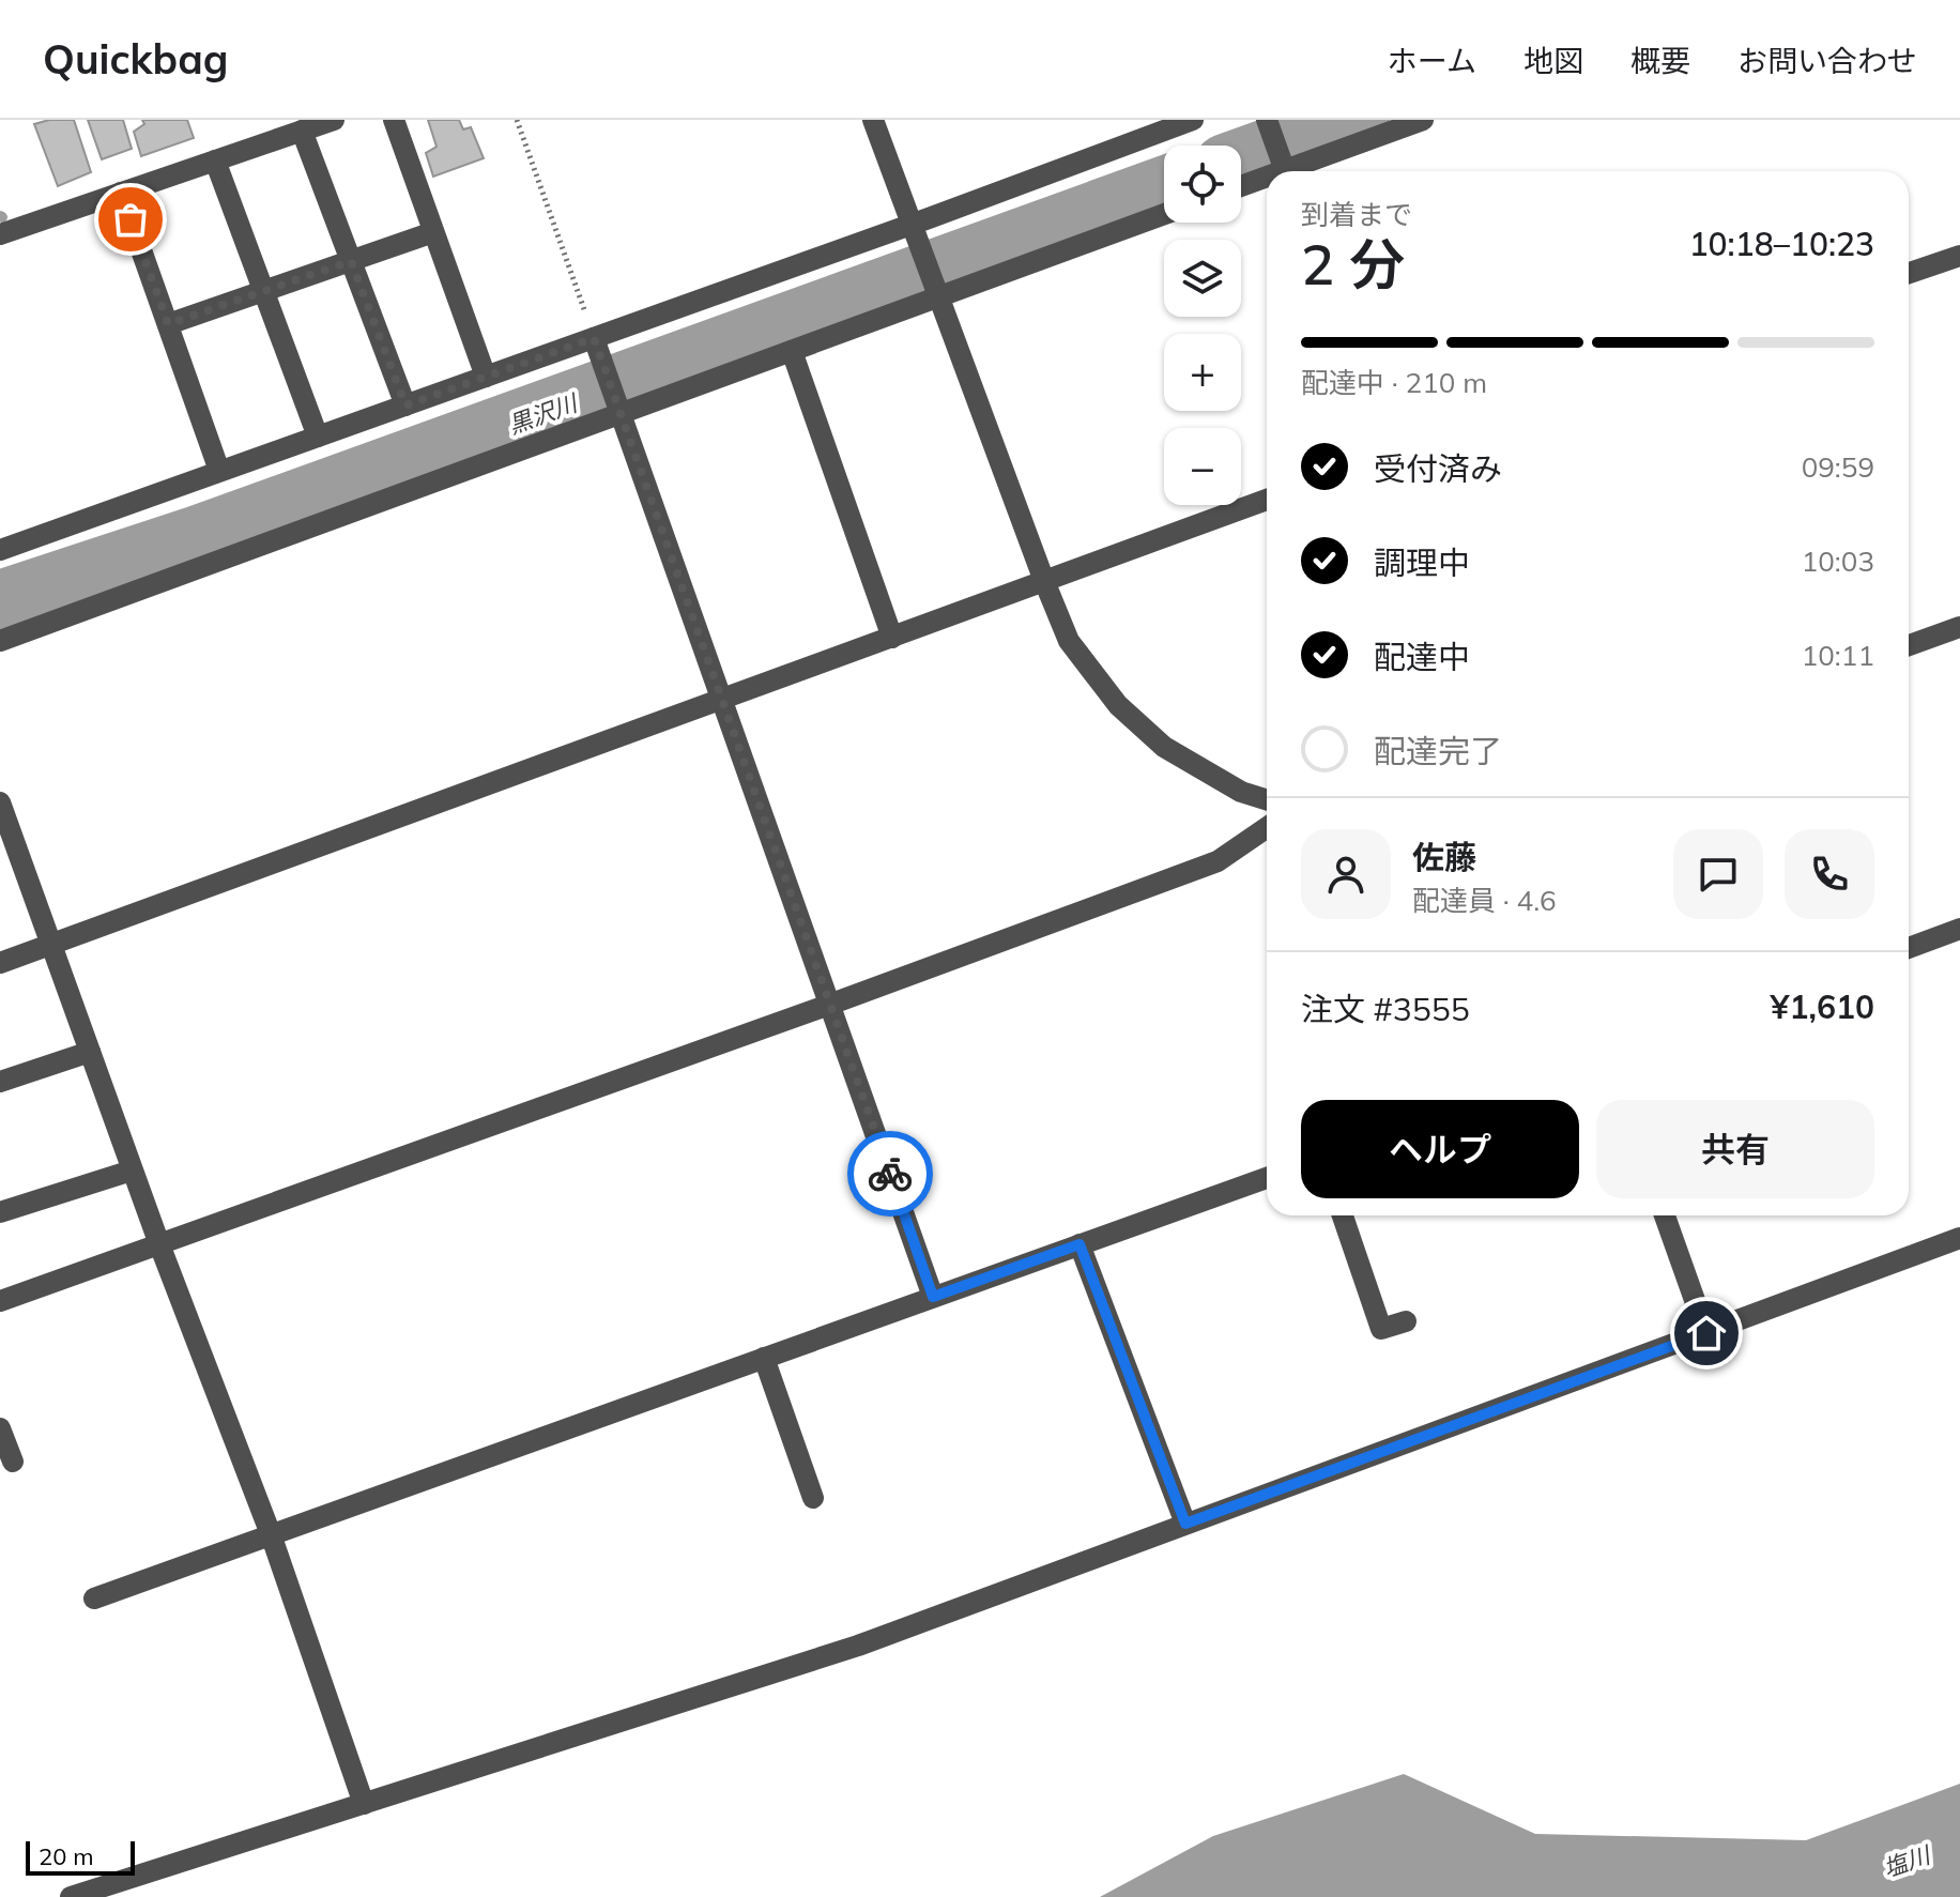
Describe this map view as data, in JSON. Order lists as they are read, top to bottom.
{
  "water": ["黒沢川", "塩川"],
  "scale_bar": "20 m",
  "page": {
    "header": "Quickbag",
    "nav": [
      "ホーム",
      "地図",
      "概要",
      "お問い合わせ"
    ],
    "map_buttons": ["+", "−"],
    "heading": ["2 分", "到着まで", "10:18–10:23"],
    "panel": [
      "佐藤",
      "配達員 · 4.6",
      "注文 #3555",
      "¥1,610"
    ],
    "bar": "配達中 · 210 m",
    "list": [
      ["受付済み", "09:59"],
      ["調理中", "10:03"],
      ["配達中", "10:11"],
      "配達完了"
    ],
    "buttons": ["ヘルプ", "共有"],
    "scale": "20 m"
  }
}
